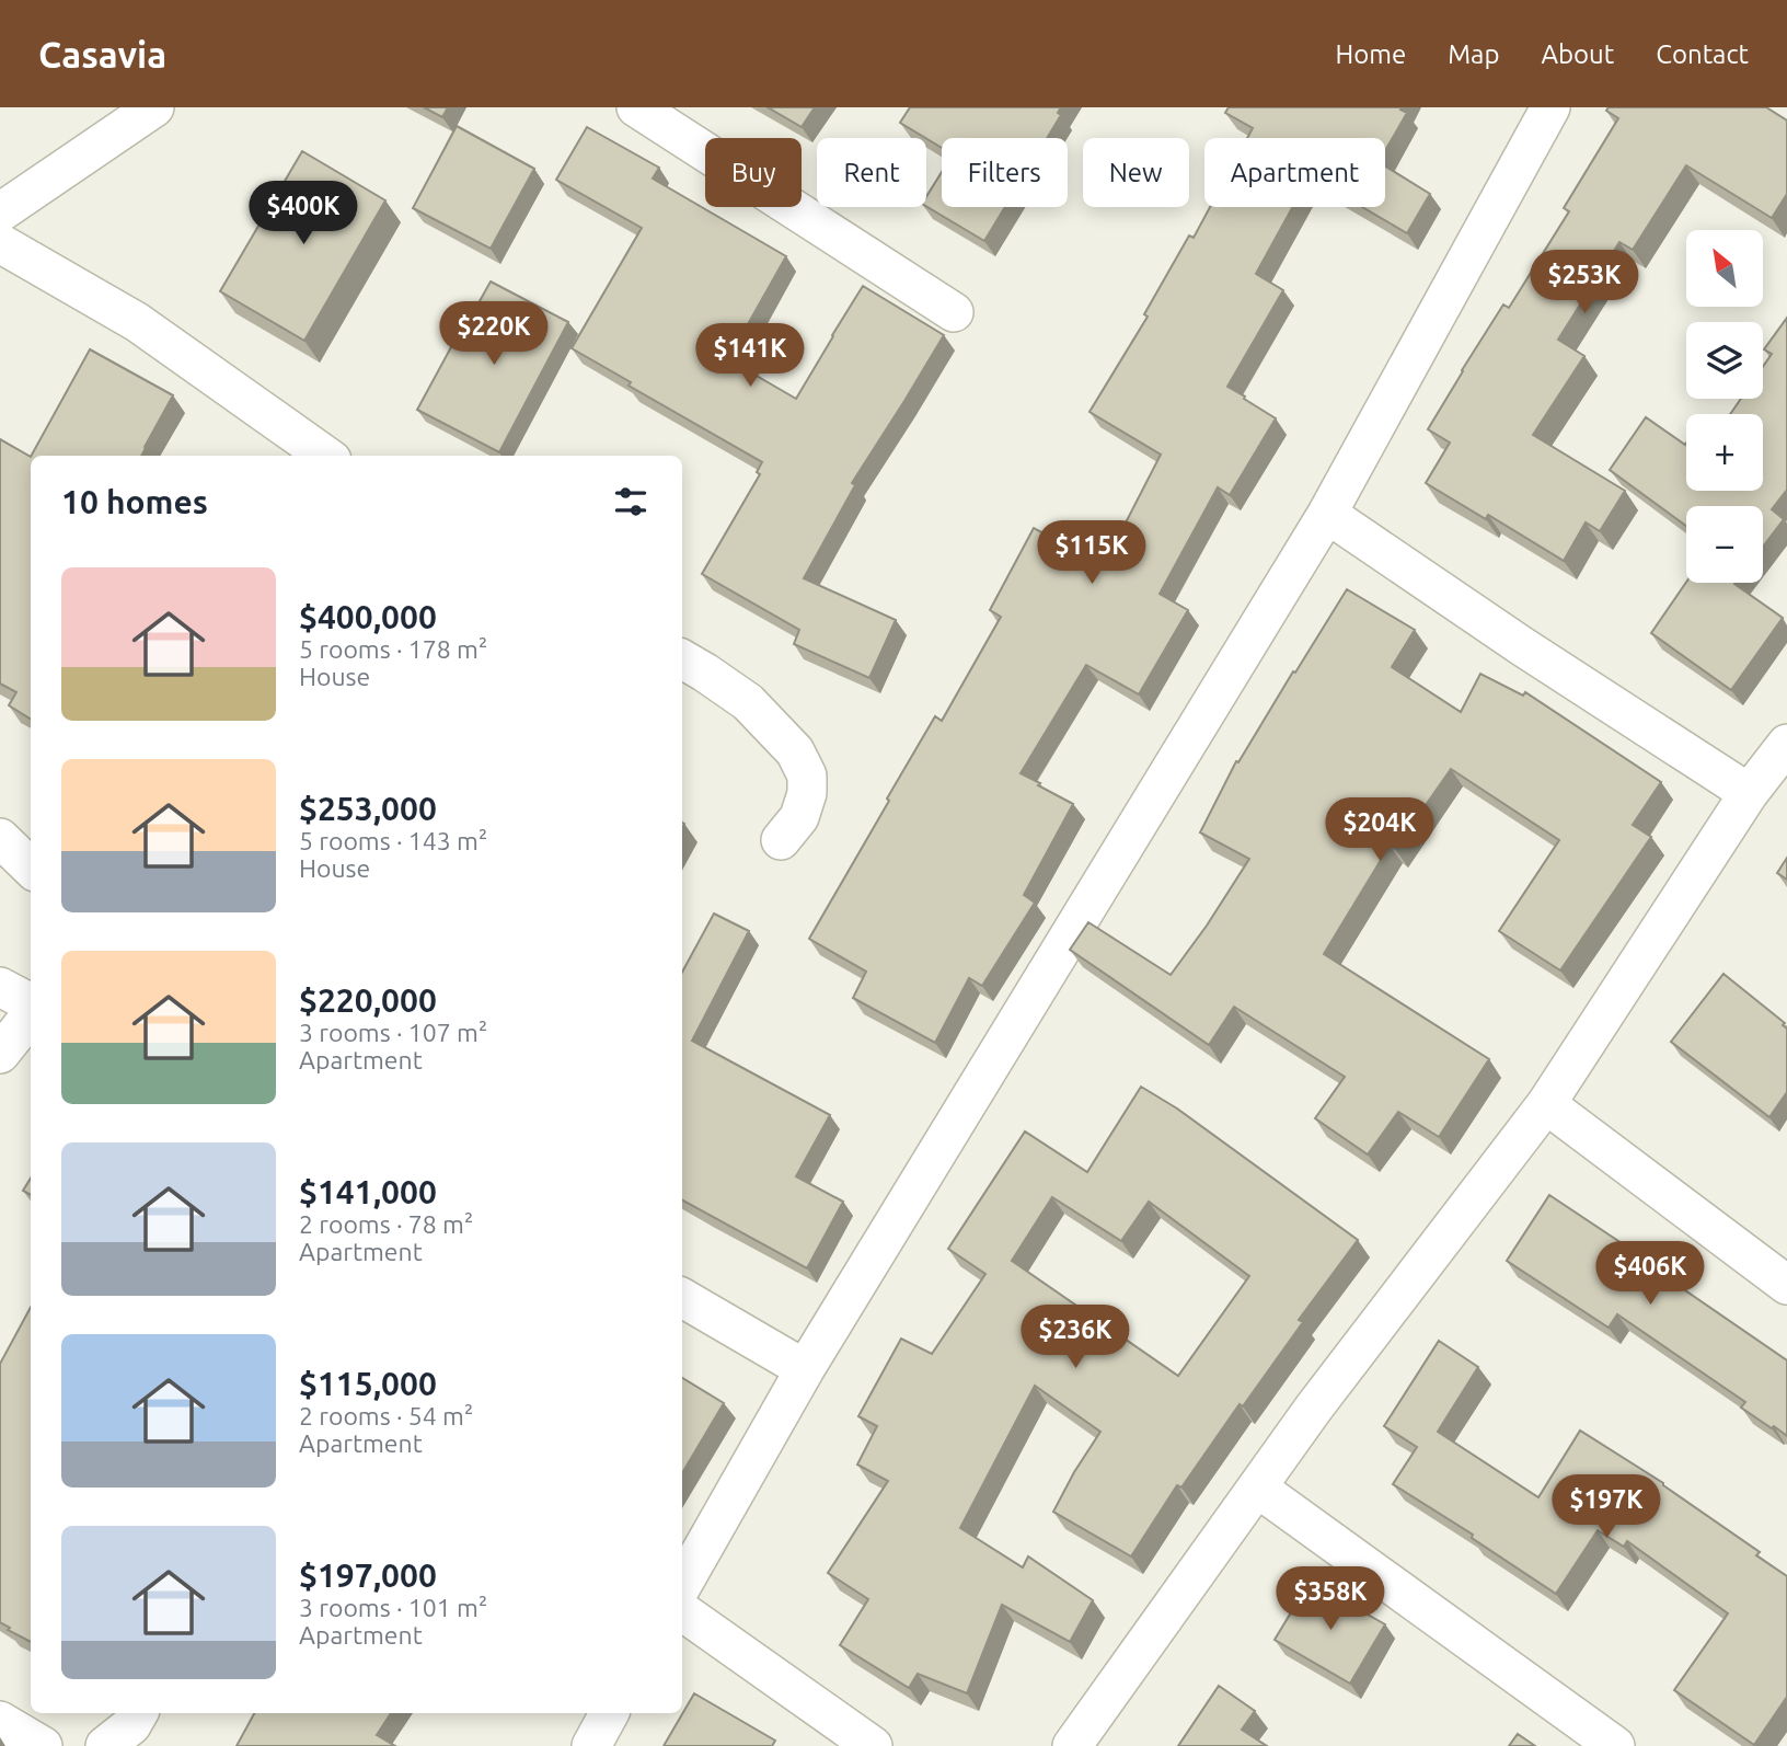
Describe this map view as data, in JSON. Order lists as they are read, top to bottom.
{
  "north": "top left",
  "page": {
    "header": "Casavia",
    "nav": [
      "Home",
      "Map",
      "About",
      "Contact"
    ],
    "chip": [
      "Buy",
      "Rent",
      "Filters",
      "New",
      "Apartment"
    ],
    "price": [
      "$400K",
      "$253K",
      "$220K",
      "$141K",
      "$115K",
      "$204K",
      "$406K",
      "$236K",
      "$197K",
      "$358K"
    ],
    "map_buttons": ["+", "−"],
    "heading": "10 homes",
    "list": [
      {
        "name": "$400,000",
        "note": "5 rooms · 178 m² · House"
      },
      {
        "name": "$253,000",
        "note": "5 rooms · 143 m² · House"
      },
      {
        "name": "$220,000",
        "note": "3 rooms · 107 m² · Apartment"
      },
      {
        "name": "$141,000",
        "note": "2 rooms · 78 m² · Apartment"
      },
      {
        "name": "$115,000",
        "note": "2 rooms · 54 m² · Apartment"
      },
      {
        "name": "$197,000",
        "note": "3 rooms · 101 m² · Apartment"
      }
    ]
  }
}
